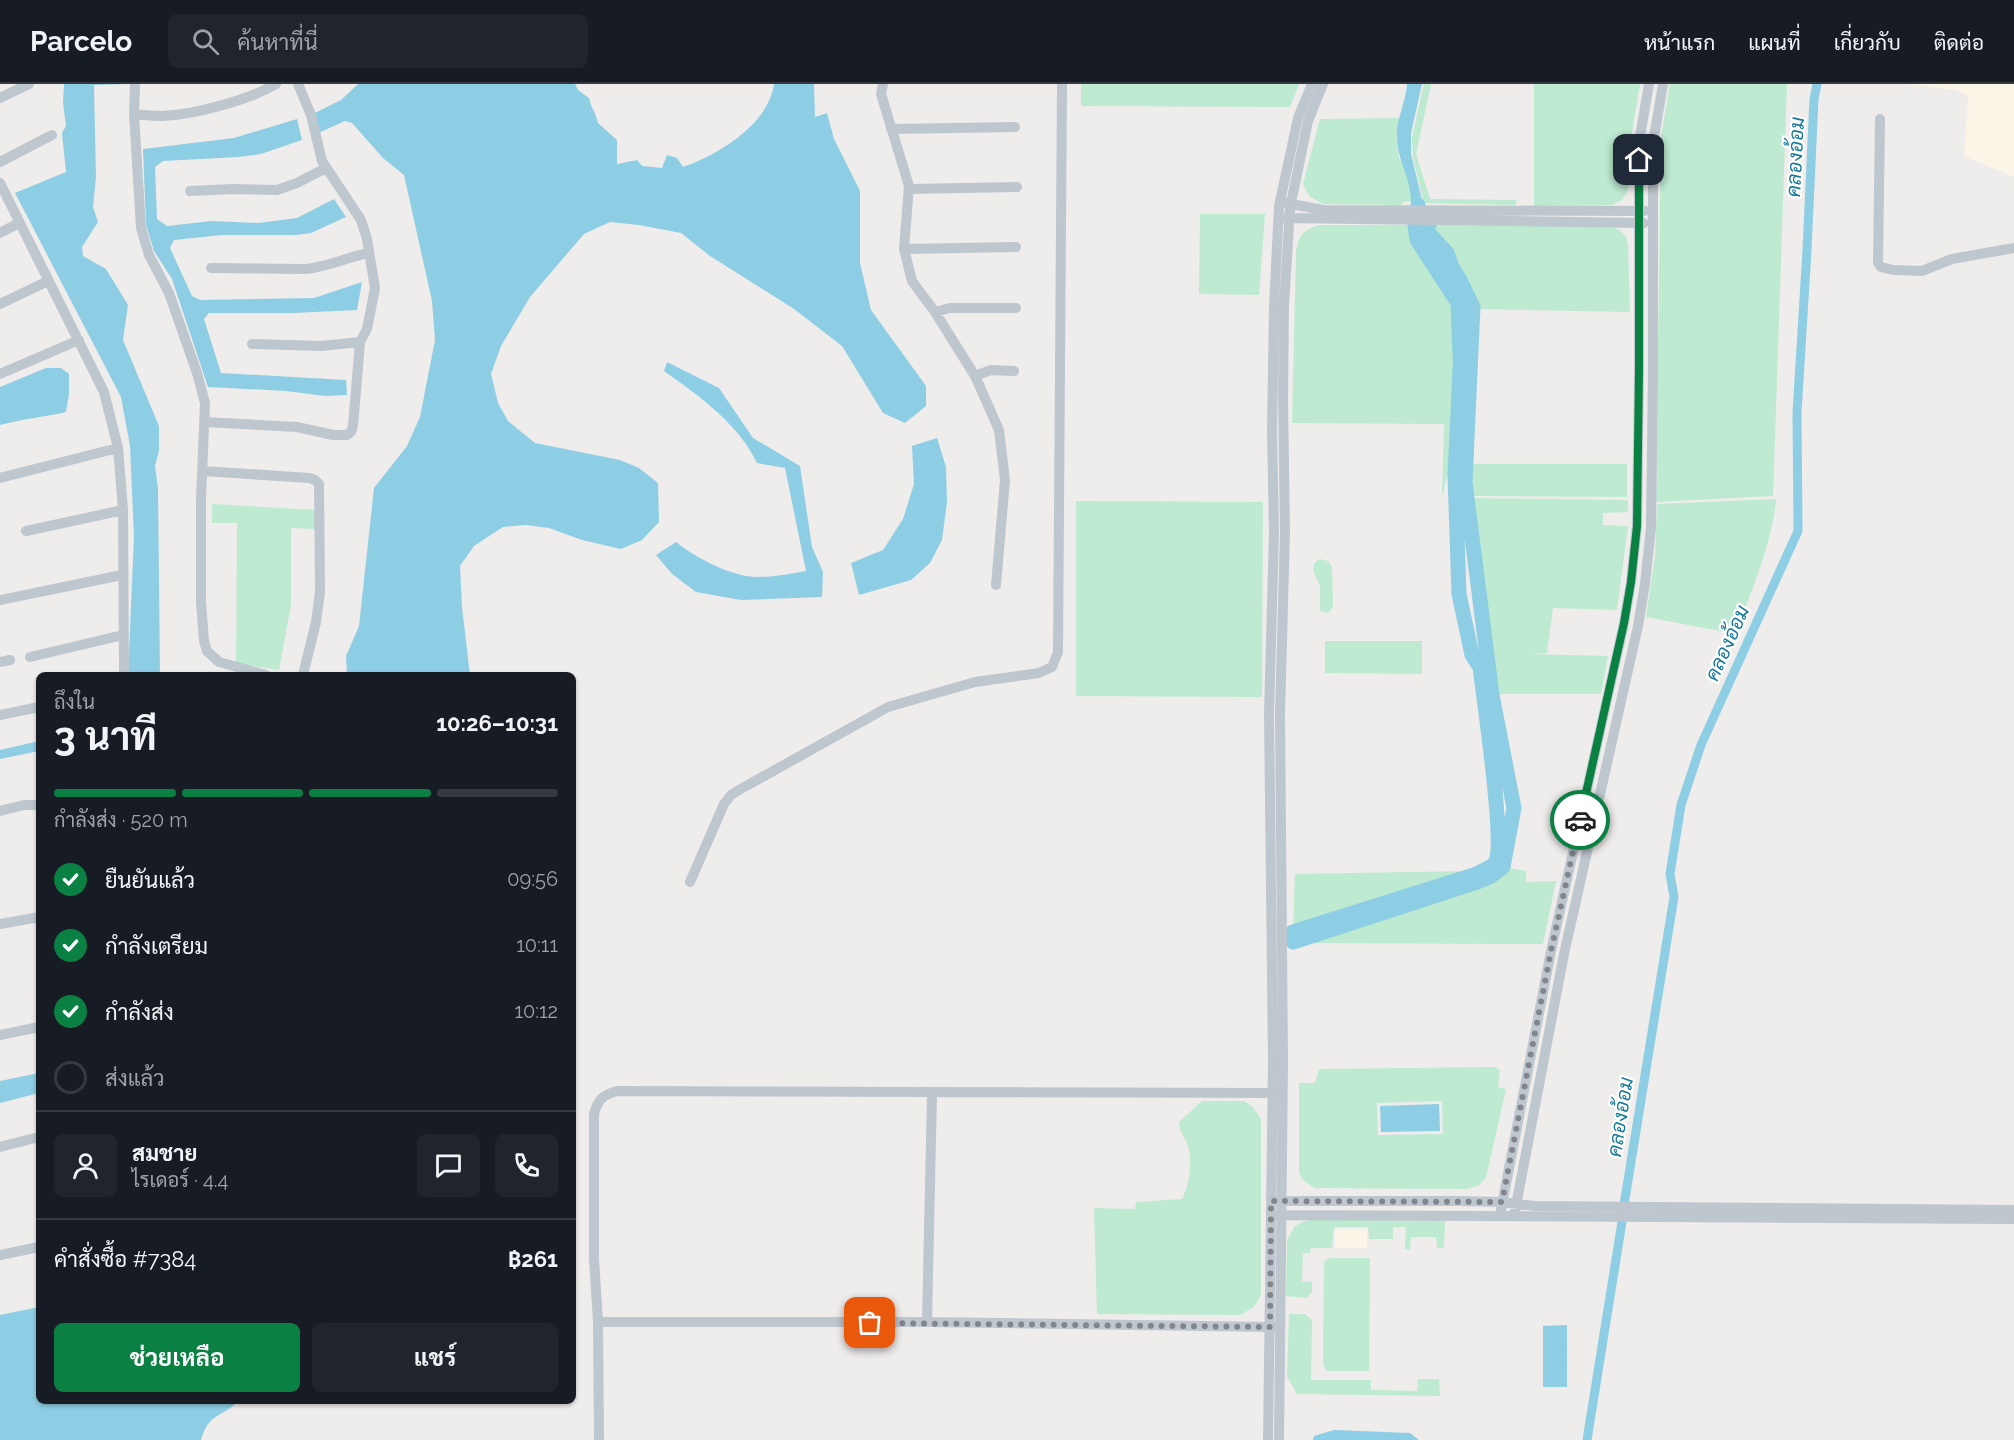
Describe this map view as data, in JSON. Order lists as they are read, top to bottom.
{
  "water": ["คลองอ้อม"],
  "page": {
    "header": "Parcelo",
    "search": "ค้นหาที่นี่",
    "nav": [
      "หน้าแรก",
      "แผนที่",
      "เกี่ยวกับ",
      "ติดต่อ"
    ],
    "heading": ["3 นาที", "ถึงใน", "10:26–10:31"],
    "panel": [
      "สมชาย",
      "ไรเดอร์ · 4.4",
      "คำสั่งซื้อ #7384",
      "฿261"
    ],
    "bar": "กำลังส่ง · 520 m",
    "list": [
      ["ยืนยันแล้ว", "09:56"],
      ["กำลังเตรียม", "10:11"],
      ["กำลังส่ง", "10:12"],
      "ส่งแล้ว"
    ],
    "buttons": ["ช่วยเหลือ", "แชร์"]
  }
}
